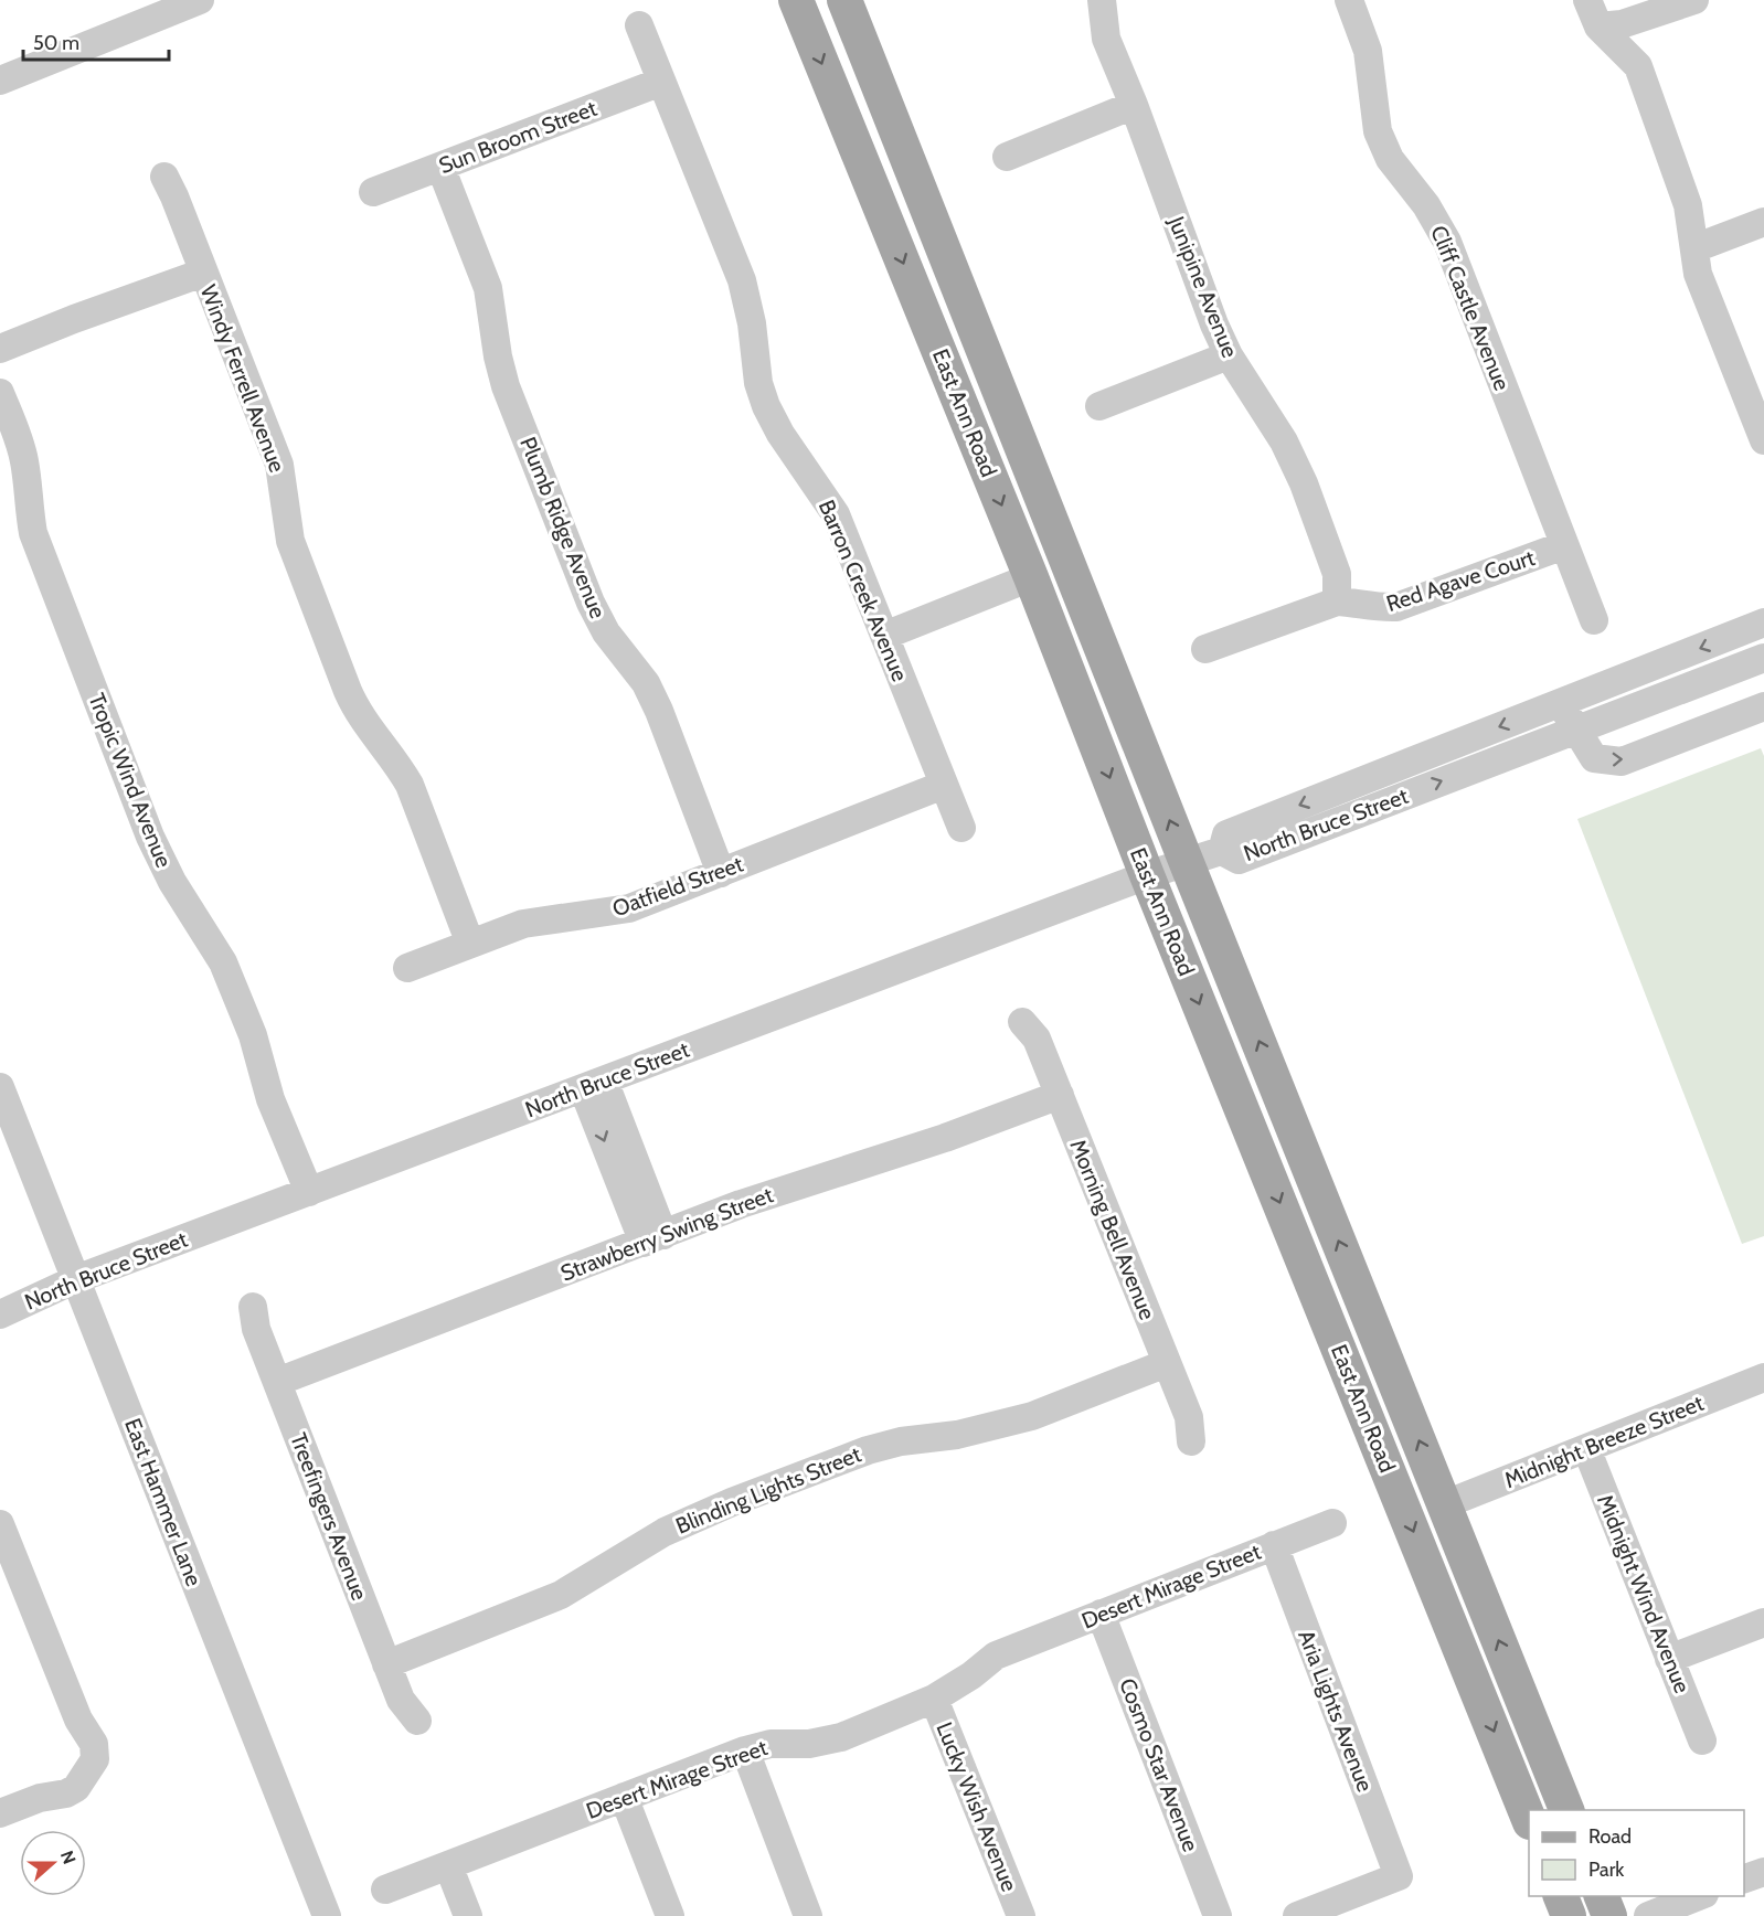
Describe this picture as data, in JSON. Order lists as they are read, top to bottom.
{
  "streets": {
    "main road": ["East Ann Road"],
    "street": [
      "Sun Broom Street",
      "Junipine Avenue",
      "Cliff Castle Avenue",
      "Windy Ferrell Avenue",
      "Plumb Ridge Avenue",
      "Red Agave Court",
      "Barron Creek Avenue",
      "Tropic Wind Avenue",
      "North Bruce Street",
      "Oatfield Street",
      "Morning Bell Avenue",
      "Strawberry Swing Street",
      "Midnight Breeze Street",
      "Blinding Lights Street",
      "East Hammer Lane",
      "Treefingers Avenue",
      "Desert Mirage Street",
      "Midnight Wind Avenue",
      "Aria Lights Avenue",
      "Cosmo Star Avenue",
      "Lucky Wish Avenue"
    ]
  },
  "crossings": [
    ["Sun Broom Street", "Plumb Ridge Avenue"],
    ["Sun Broom Street", "Barron Creek Avenue"],
    ["Junipine Avenue", "Red Agave Court"],
    ["Cliff Castle Avenue", "Red Agave Court"],
    ["Windy Ferrell Avenue", "Oatfield Street"],
    ["East Ann Road", "North Bruce Street"],
    ["East Ann Road", "Midnight Breeze Street"],
    ["Plumb Ridge Avenue", "Oatfield Street"],
    ["Barron Creek Avenue", "Oatfield Street"],
    ["Tropic Wind Avenue", "North Bruce Street"],
    ["North Bruce Street", "East Hammer Lane"],
    ["Morning Bell Avenue", "Strawberry Swing Street"],
    ["Morning Bell Avenue", "Blinding Lights Street"],
    ["Strawberry Swing Street", "Treefingers Avenue"],
    ["Midnight Breeze Street", "Midnight Wind Avenue"],
    ["Blinding Lights Street", "Treefingers Avenue"],
    ["Desert Mirage Street", "Aria Lights Avenue"],
    ["Desert Mirage Street", "Cosmo Star Avenue"],
    ["Desert Mirage Street", "Lucky Wish Avenue"]
  ],
  "legend": ["Road", "Park"],
  "scale_bar": "50 m",
  "north": "right"
}
